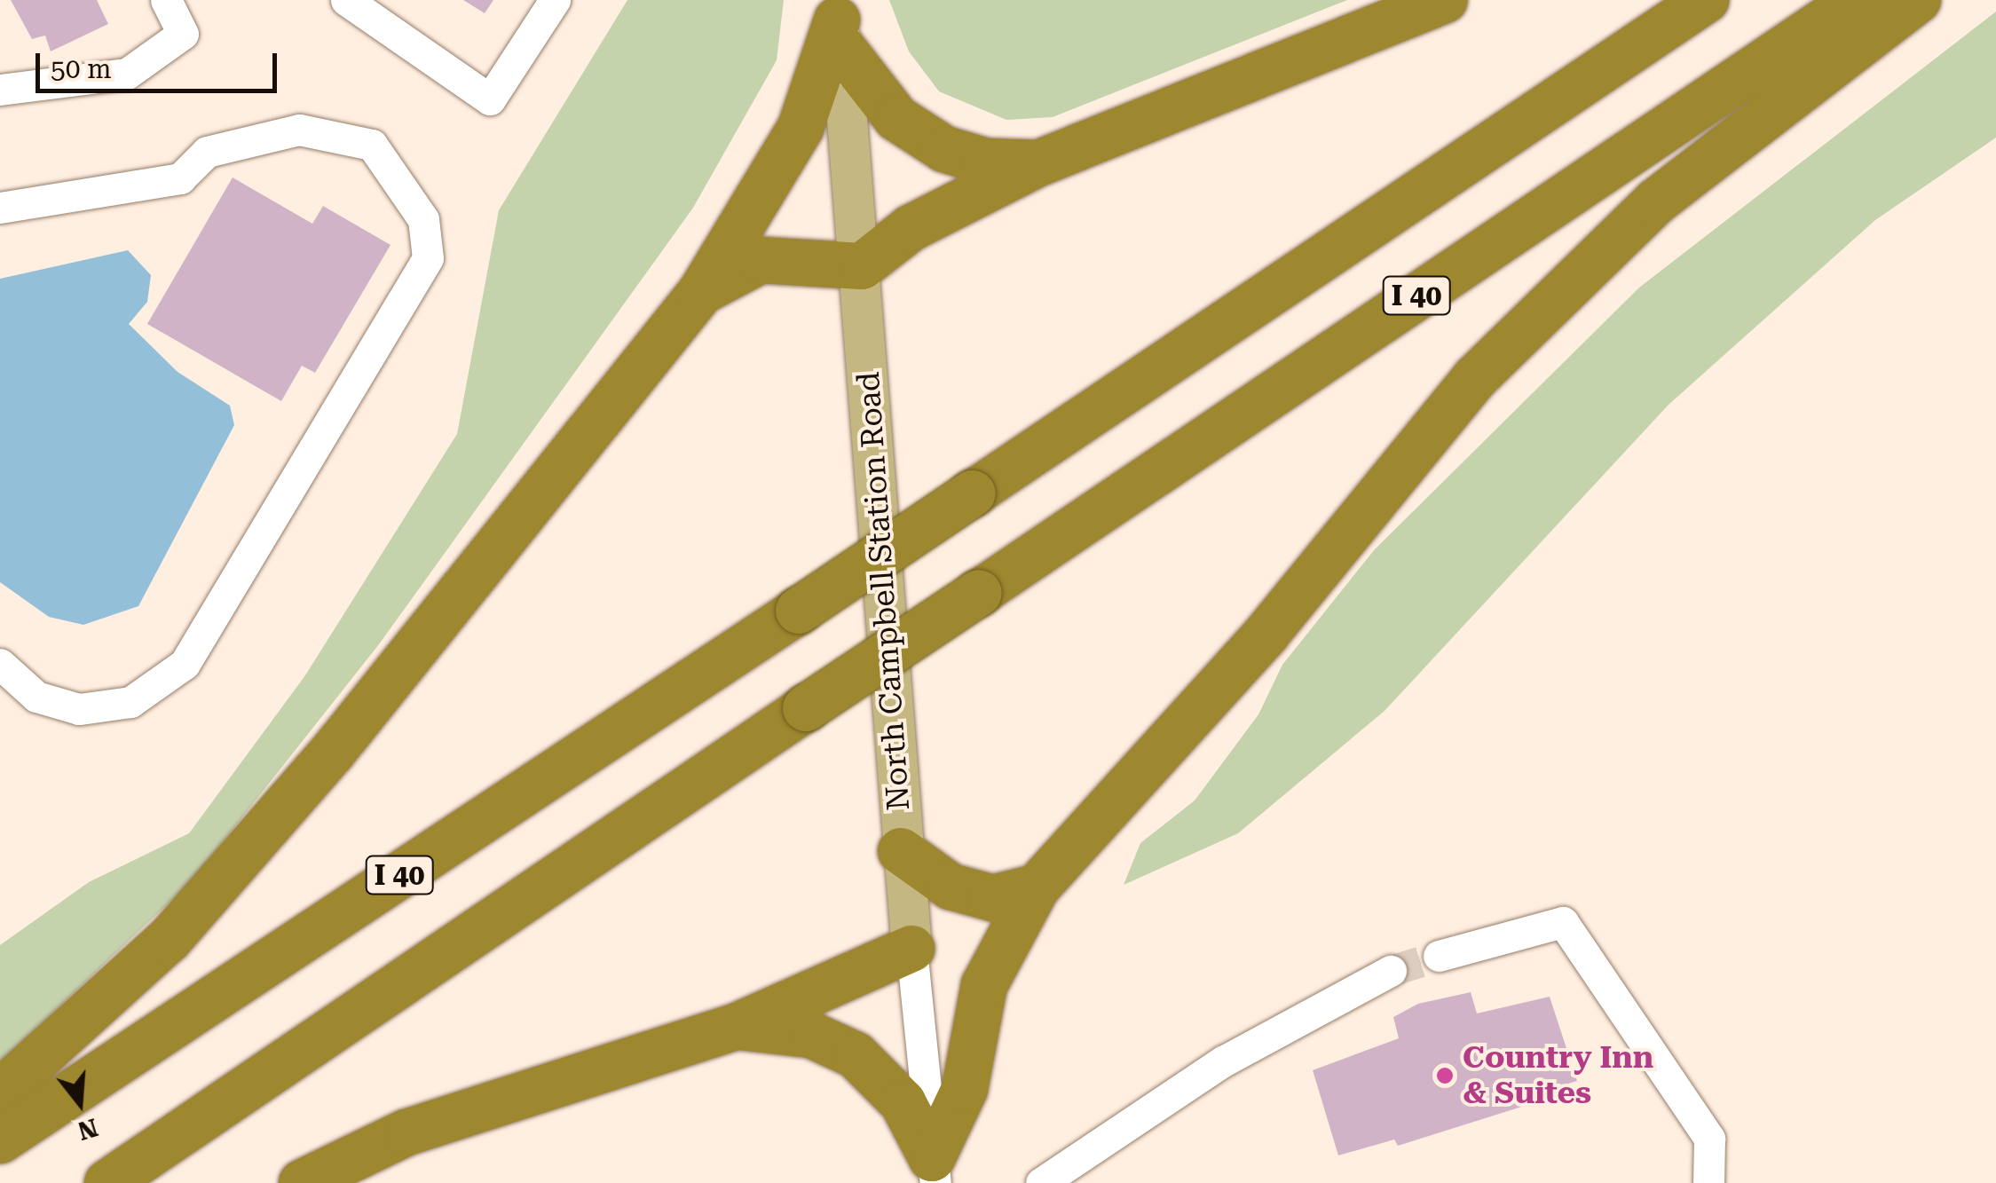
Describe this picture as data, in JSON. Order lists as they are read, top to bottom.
{
  "streets": {
    "highway": ["I 40"],
    "main road": ["North Campbell Station Road"]
  },
  "places": ["Country Inn & Suites"],
  "scale_bar": "50 m",
  "north": "bottom"
}
